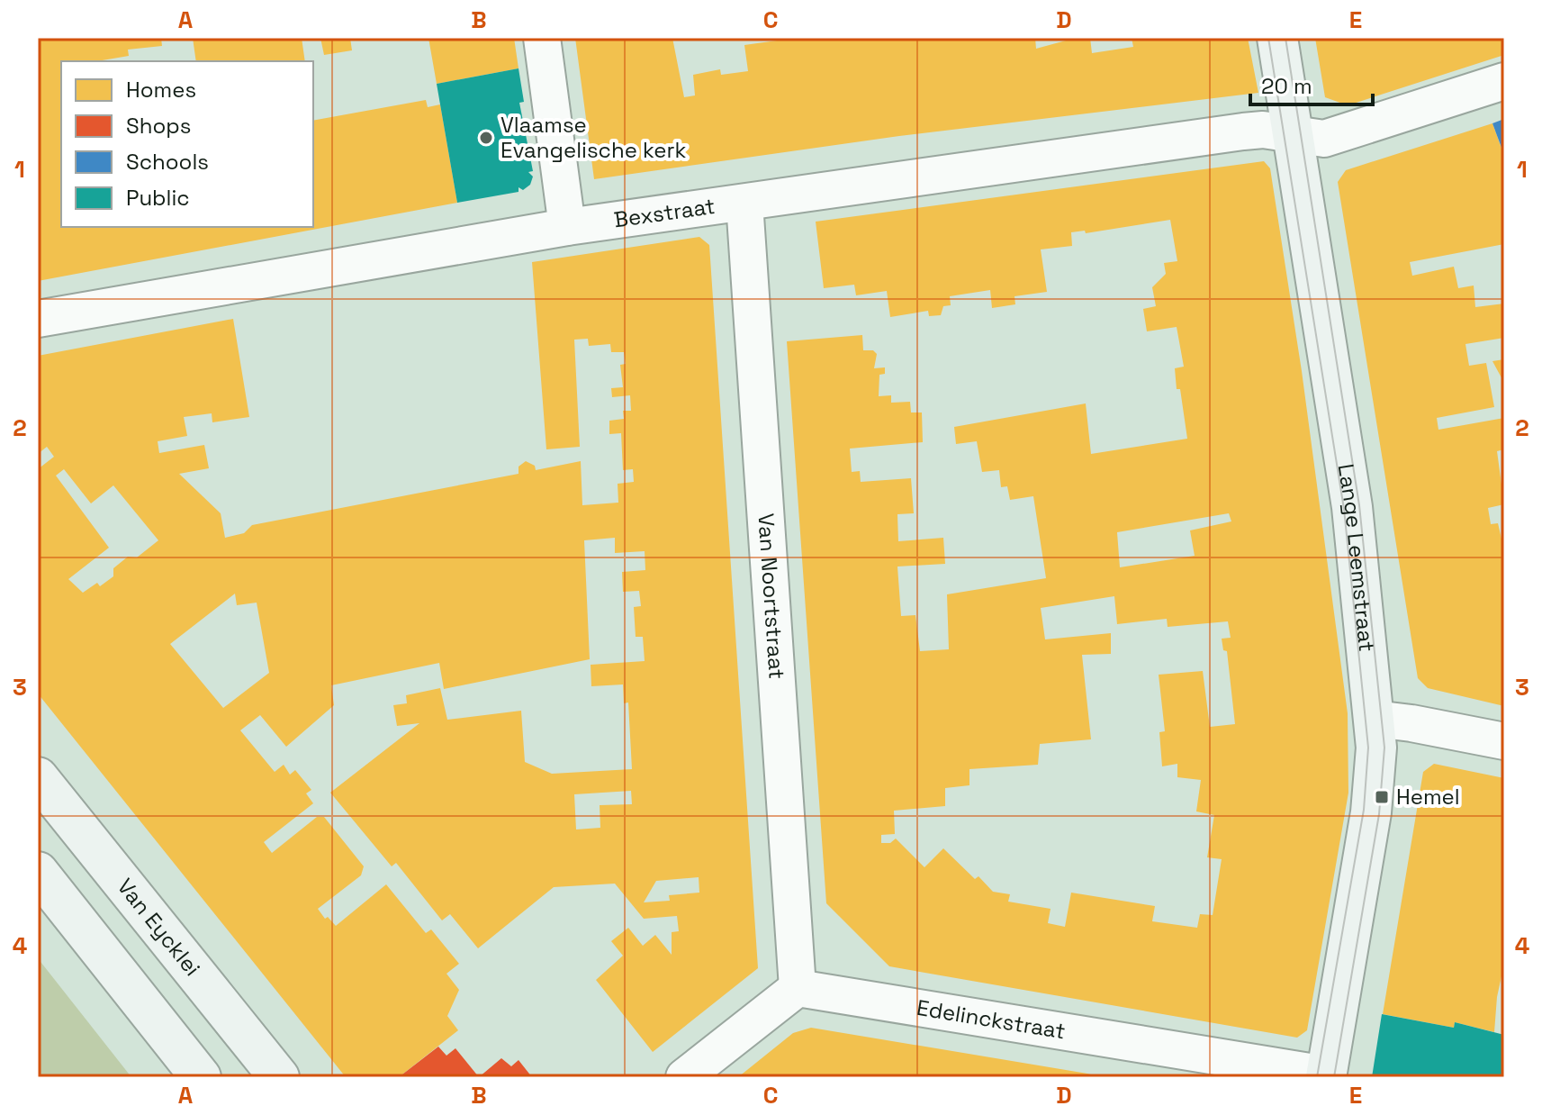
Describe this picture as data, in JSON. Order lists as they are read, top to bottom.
{
  "streets": {
    "street": [
      "Bexstraat",
      "Lange Leemstraat",
      "Van Noortstraat",
      "Van Eycklei",
      "Edelinckstraat"
    ]
  },
  "crossings": [
    ["Bexstraat", "Lange Leemstraat"],
    ["Bexstraat", "Van Noortstraat"],
    ["Lange Leemstraat", "Edelinckstraat"],
    ["Van Noortstraat", "Edelinckstraat"]
  ],
  "places": {
    "other": ["Vlaamse Evangelische kerk"],
    "transit": ["Hemel"]
  },
  "legend": [
    "Homes",
    "Shops",
    "Schools",
    "Public"
  ],
  "scale_bar": "20 m",
  "grid": {
    "columns": [
      "A",
      "B",
      "C",
      "D",
      "E"
    ],
    "rows": [
      "1",
      "2",
      "3",
      "4"
    ]
  }
}
